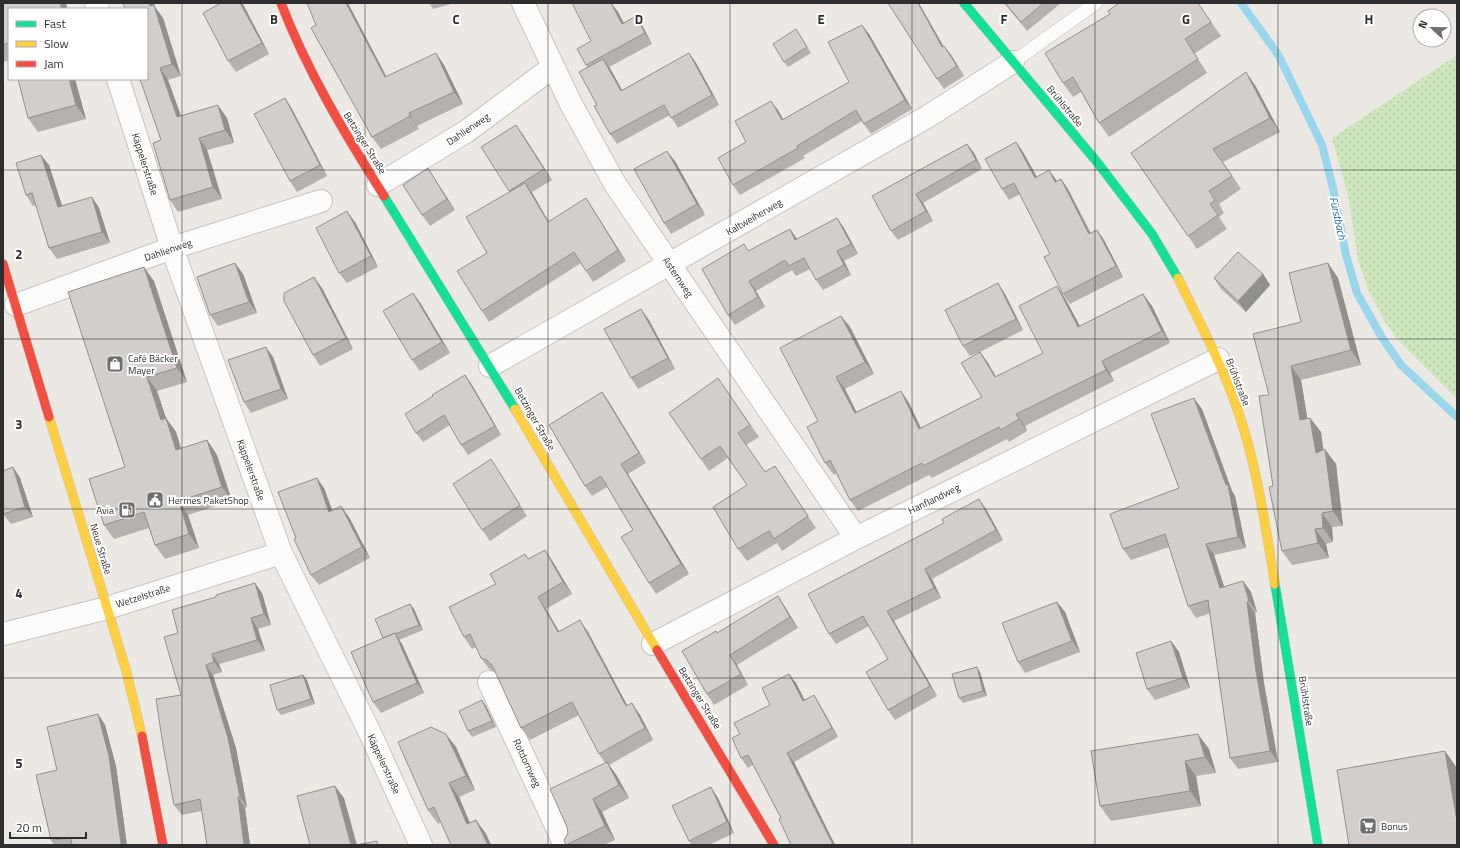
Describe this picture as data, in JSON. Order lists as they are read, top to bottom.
{
  "streets": {
    "street": [
      "Brühlstraße",
      "Dahlienweg",
      "Betzinger Straße",
      "Käppelerstraße",
      "Kaltweiherweg",
      "Asternweg",
      "Hanflandweg",
      "Neue Straße",
      "Wetzelstraße",
      "Rotdornweg"
    ]
  },
  "crossings": [
    ["Brühlstraße", "Kaltweiherweg"],
    ["Brühlstraße", "Hanflandweg"],
    ["Dahlienweg", "Betzinger Straße"],
    ["Dahlienweg", "Käppelerstraße"],
    ["Dahlienweg", "Asternweg"],
    ["Dahlienweg", "Neue Straße"],
    ["Betzinger Straße", "Kaltweiherweg"],
    ["Betzinger Straße", "Hanflandweg"],
    ["Käppelerstraße", "Wetzelstraße"],
    ["Kaltweiherweg", "Asternweg"],
    ["Asternweg", "Hanflandweg"],
    ["Neue Straße", "Wetzelstraße"]
  ],
  "water": ["Fürstbach"],
  "places": {
    "shop": ["Café Bäcker Mayer"],
    "public building": ["Hermes PaketShop"],
    "fuel station": ["Avia"],
    "supermarket": ["Bonus"]
  },
  "legend": ["Fast", "Slow", "Jam"],
  "scale_bar": "20 m",
  "north": "left",
  "grid": {
    "columns": [
      "B",
      "C",
      "D",
      "E",
      "F",
      "G",
      "H"
    ],
    "rows": [
      "2",
      "3",
      "4",
      "5"
    ]
  }
}
